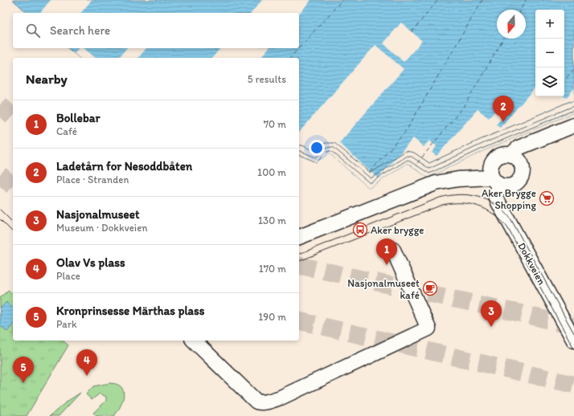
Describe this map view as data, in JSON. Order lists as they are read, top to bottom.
{
  "streets": {
    "street": ["Dokkveien"]
  },
  "places": {
    "supermarket": ["Aker Brygge Shopping"],
    "bus stop": ["Aker brygge"],
    "cafe": ["Nasjonalmuseet kafé"]
  },
  "north": "bottom",
  "page": {
    "map_buttons": ["+", "−"],
    "search": "Search here",
    "heading": ["Nearby", "5 results"],
    "pins": [
      "2",
      "1",
      "3",
      "4",
      "5"
    ],
    "list": [
      {
        "mark": "1",
        "name": "Bollebar",
        "note": "Café",
        "value": "70 m"
      },
      {
        "mark": "2",
        "name": "Ladetårn for Nesoddbåten",
        "note": "Place · Stranden",
        "value": "100 m"
      },
      {
        "mark": "3",
        "name": "Nasjonalmuseet",
        "note": "Museum · Dokkveien",
        "value": "130 m"
      },
      {
        "mark": "4",
        "name": "Olav Vs plass",
        "note": "Place",
        "value": "170 m"
      },
      {
        "mark": "5",
        "name": "Kronprinsesse Märthas plass",
        "note": "Park",
        "value": "190 m"
      }
    ]
  }
}
